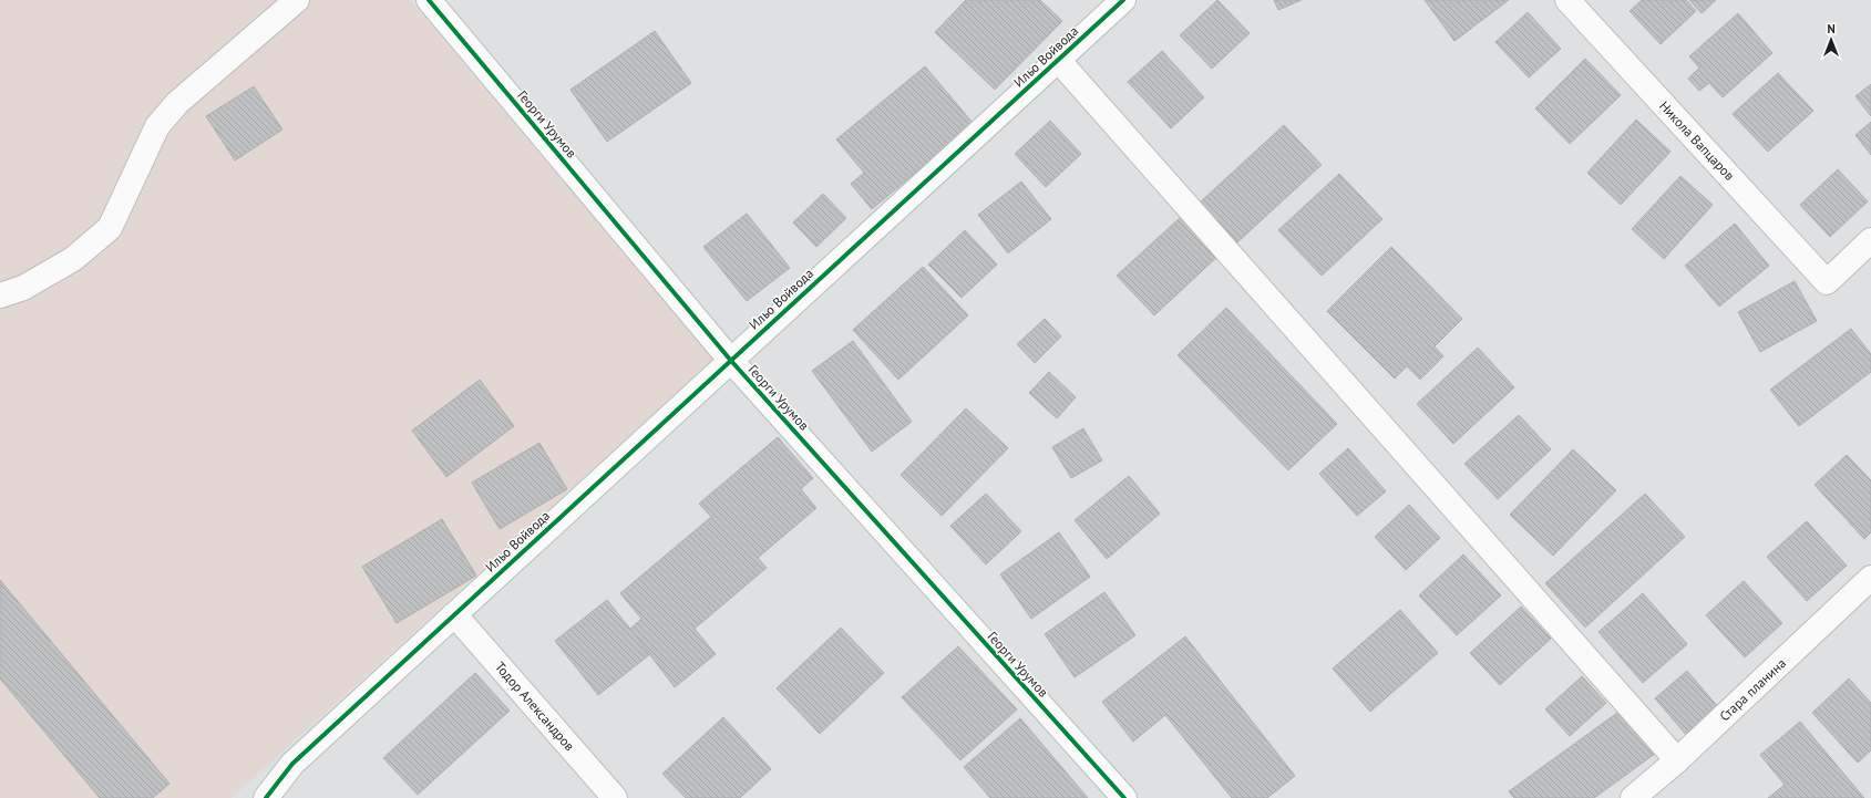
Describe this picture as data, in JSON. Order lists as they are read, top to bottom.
{
  "streets": {
    "street": [
      "Ильо Войвода",
      "Георги Урумов",
      "Никола Вапцаров",
      "Стара планина",
      "Тодор Александров"
    ]
  },
  "crossings": [
    ["Ильо Войвода", "Георги Урумов"],
    ["Ильо Войвода", "Тодор Александров"]
  ],
  "north": "top"
}
